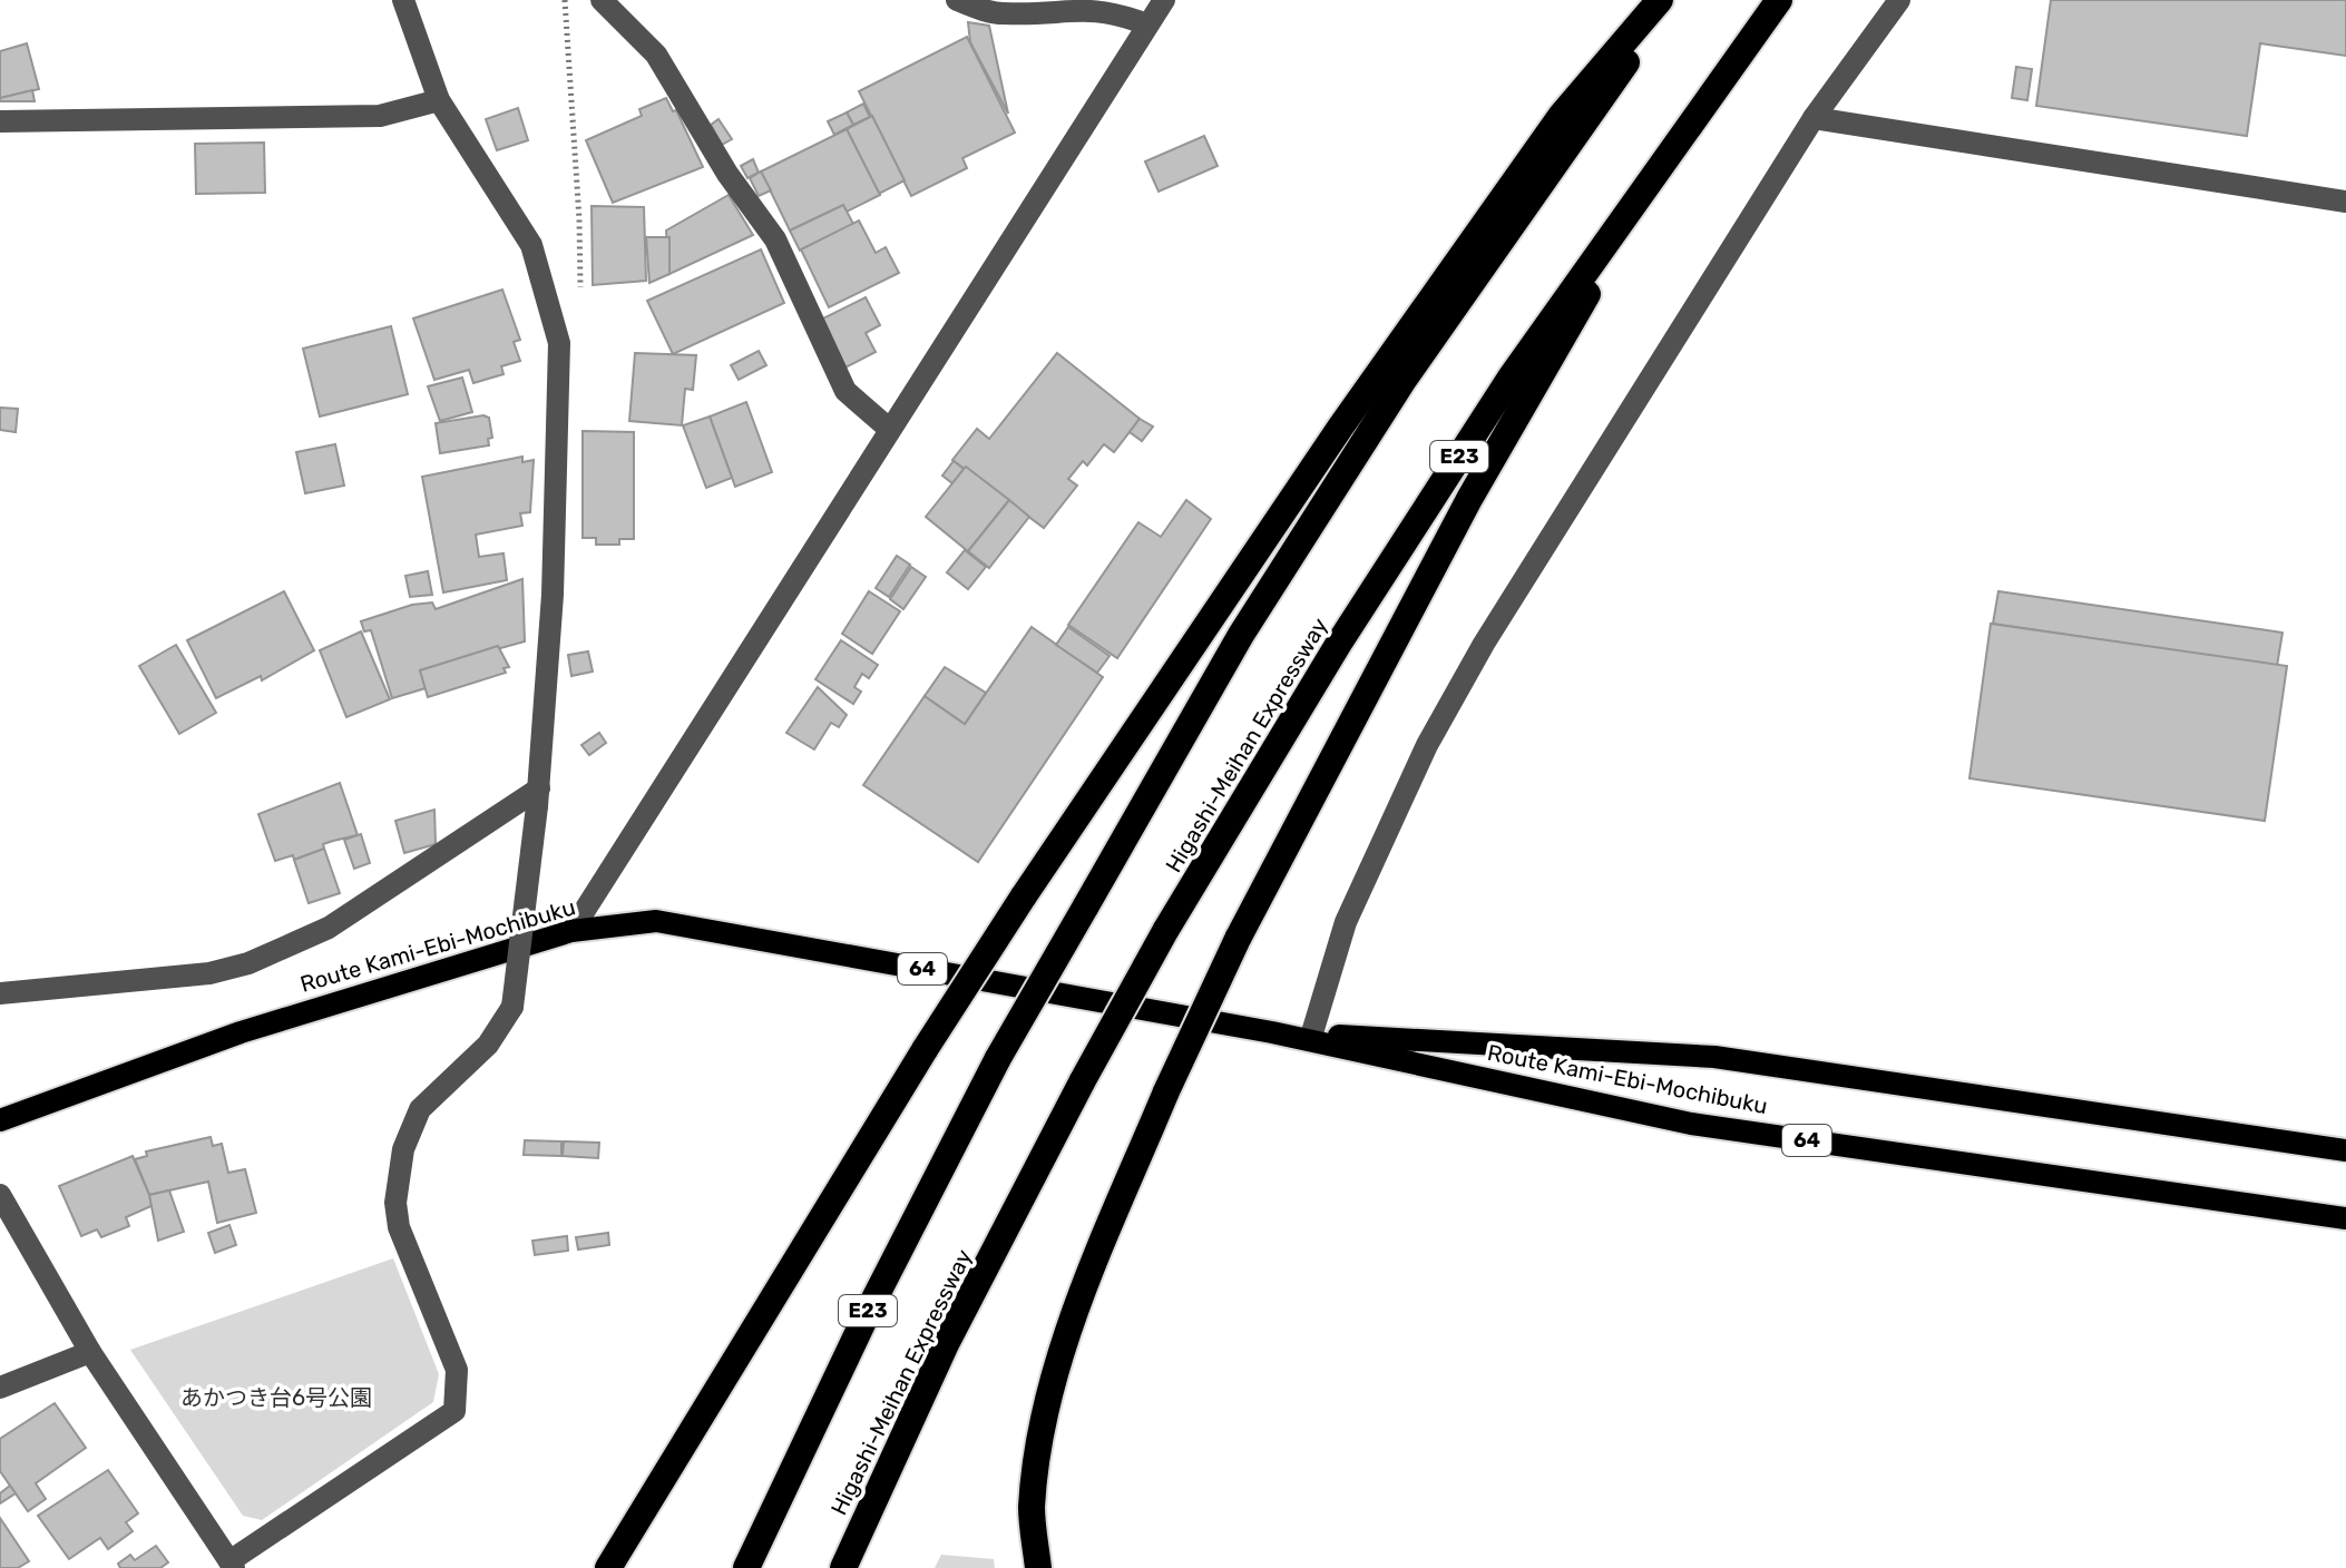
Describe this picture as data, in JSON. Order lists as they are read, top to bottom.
{
  "streets": {
    "highway": ["E23", "Higashi-Meihan Expressway"],
    "main road": ["Route Kami-Ebi-Mochibuku", "64"]
  },
  "parks": ["あかつき台6号公園"]
}
